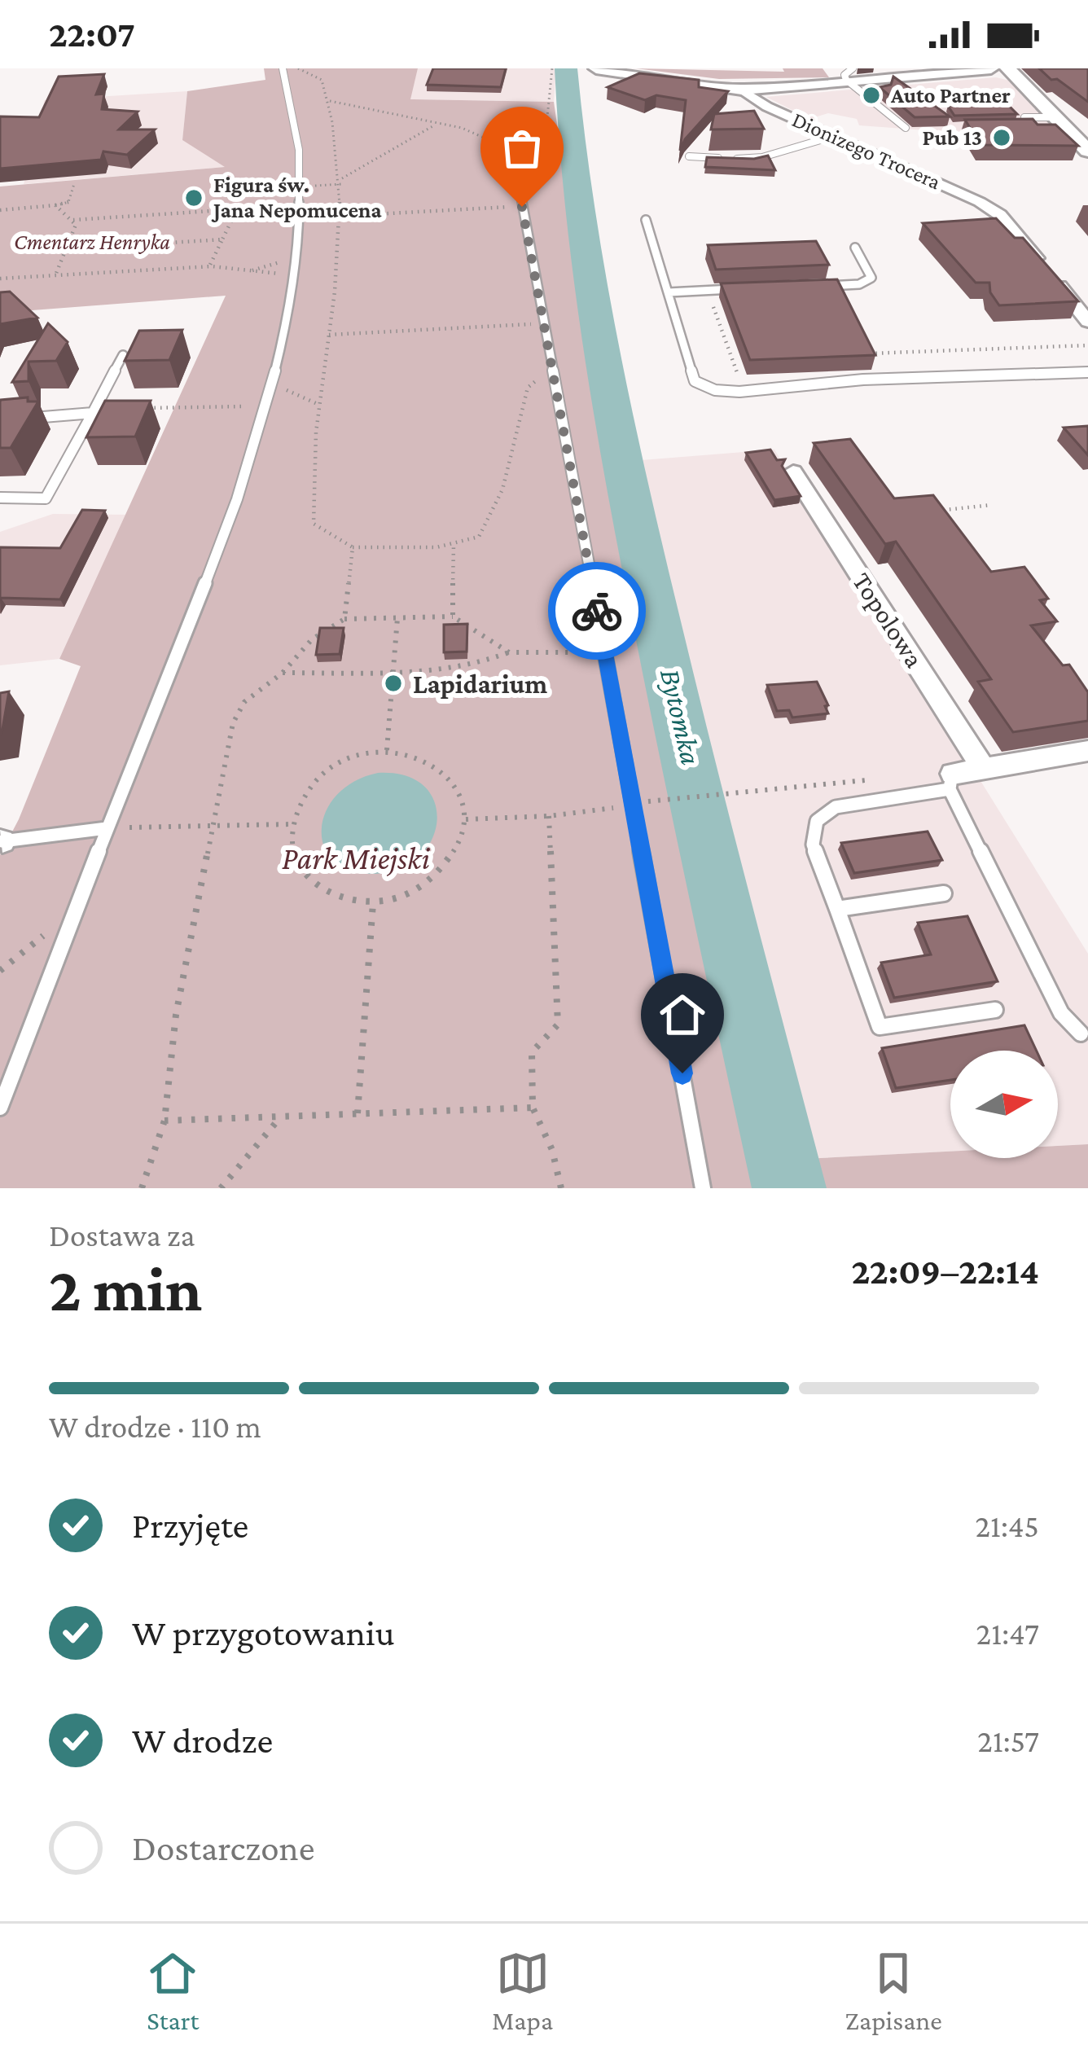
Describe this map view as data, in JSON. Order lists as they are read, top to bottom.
{
  "streets": {
    "street": ["Dionizego Trocera", "Topolowa"]
  },
  "water": ["Bytomka"],
  "parks": ["Cmentarz Henryka", "Park Miejski"],
  "places": [
    "Auto Partner",
    "Pub 13",
    "Figura św. Jana Nepomucena",
    "Lapidarium"
  ],
  "north": "right",
  "page": {
    "status": "22:07",
    "heading": ["2 min", "Dostawa za", "22:09–22:14"],
    "bar": "W drodze · 110 m",
    "list": [
      ["Przyjęte", "21:45"],
      ["W przygotowaniu", "21:47"],
      ["W drodze", "21:57"],
      "Dostarczone"
    ],
    "tabs": ["Start", "Mapa", "Zapisane"]
  }
}
